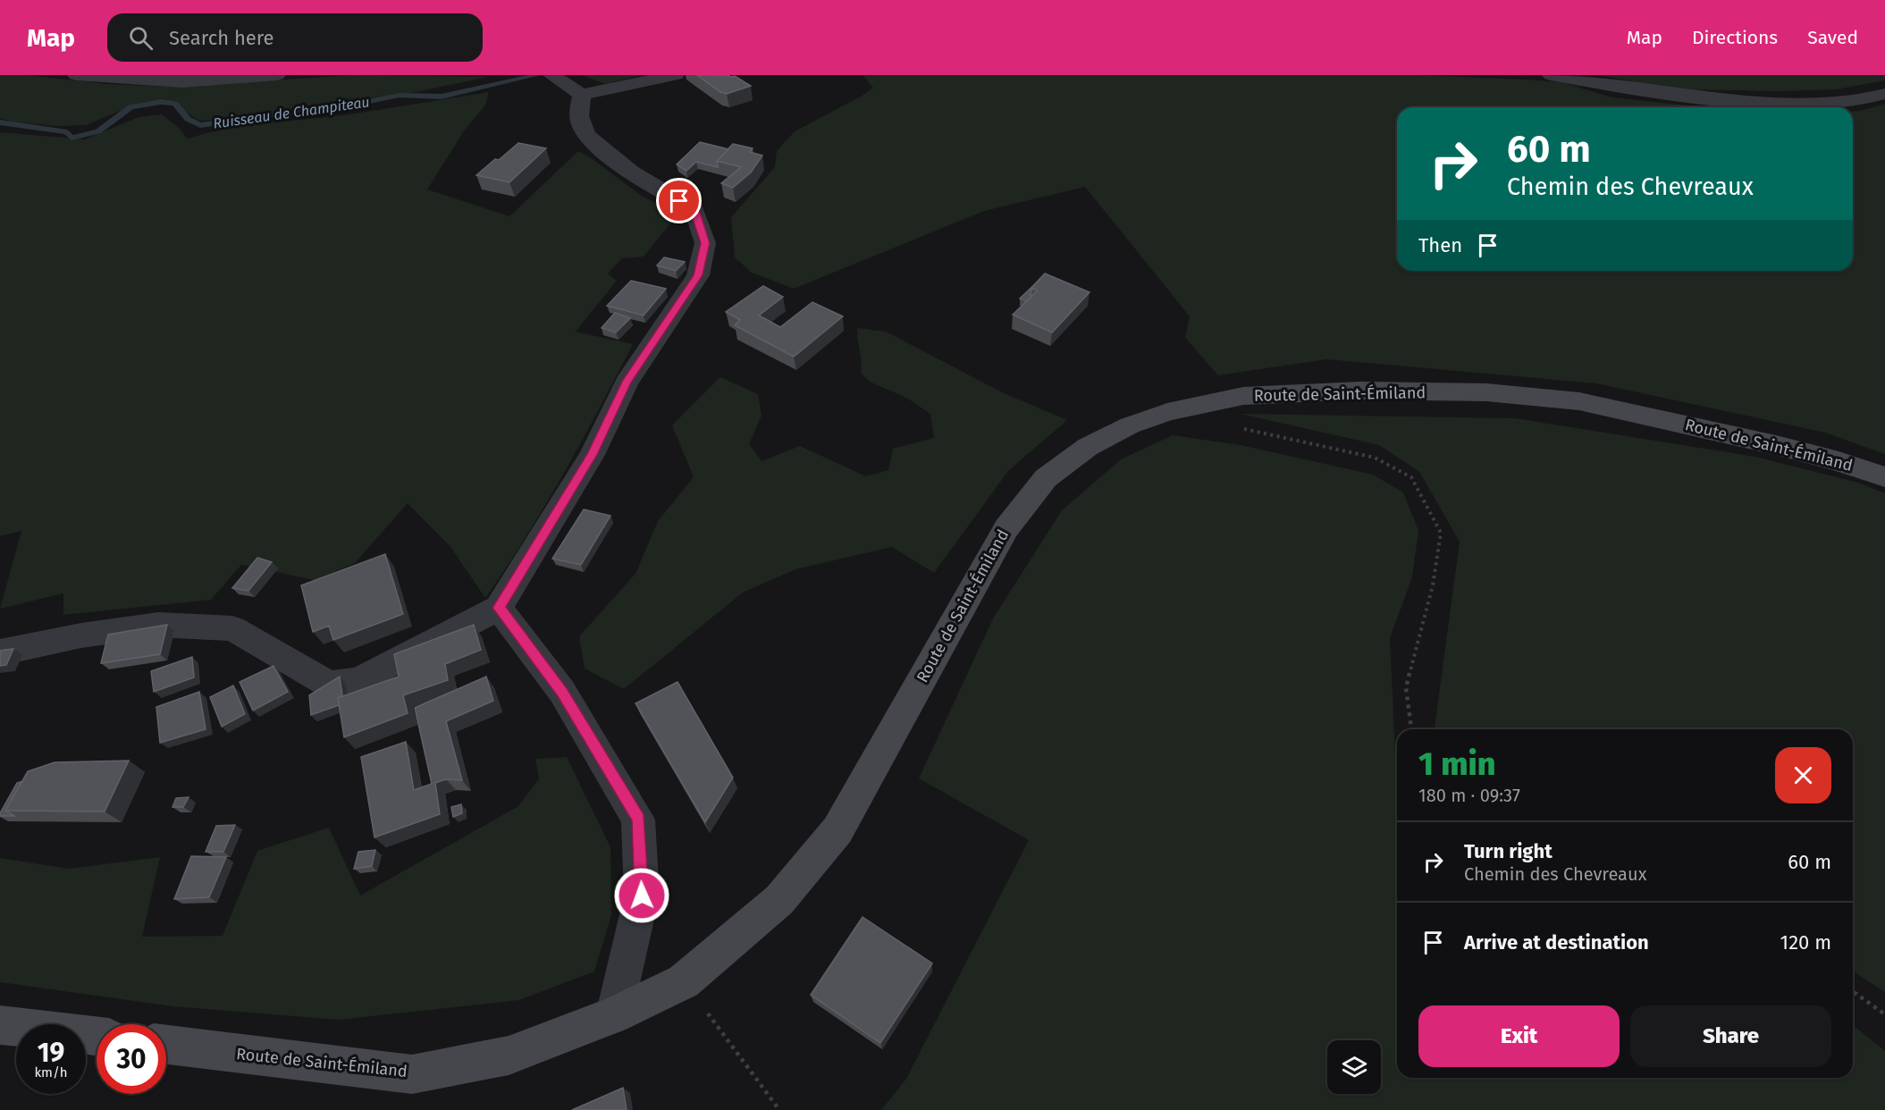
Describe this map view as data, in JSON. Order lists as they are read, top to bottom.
{
  "streets": {
    "main road": ["Route de Saint-Émiland"]
  },
  "water": ["Ruisseau de Champiteau"],
  "page": {
    "header": "Map",
    "search": "Search here",
    "nav": ["Map", "Directions", "Saved"],
    "turn": ["60 m", "Chemin des Chevreaux"],
    "then": "Then",
    "heading": ["1 min", "180 m · 09:37"],
    "list": [
      {
        "name": "Turn right",
        "note": "Chemin des Chevreaux",
        "value": "60 m"
      },
      {
        "name": "Arrive at destination",
        "value": "120 m"
      }
    ],
    "buttons": ["Exit", "Share"],
    "speed": "19 km/h",
    "limit": "30"
  }
}
